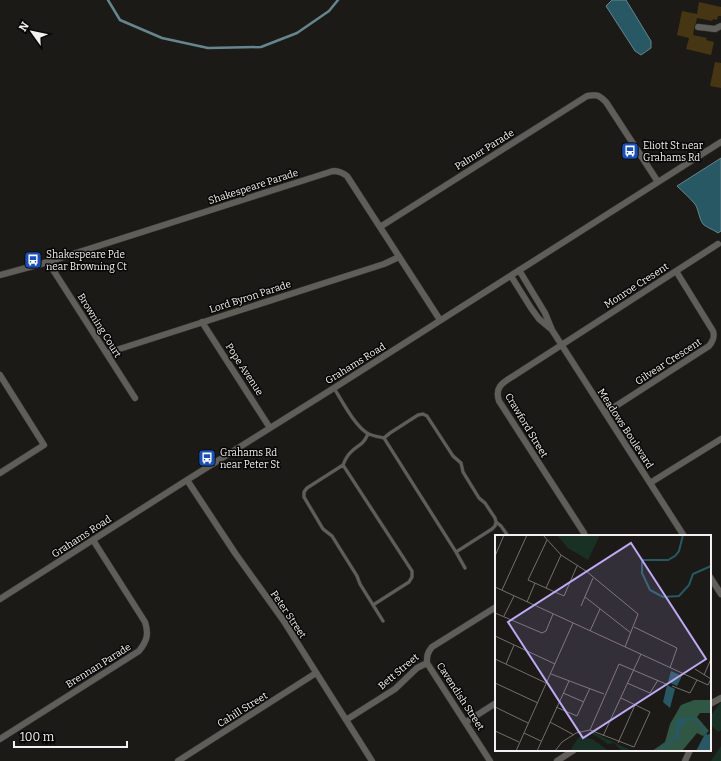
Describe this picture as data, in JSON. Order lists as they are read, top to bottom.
{
  "streets": {
    "street": [
      "Palmer Parade",
      "Shakespeare Parade",
      "Monroe Cresent",
      "Lord Byron Parade",
      "Browning Court",
      "Gilvear Crescent",
      "Grahams Road",
      "Pope Avenue",
      "Crawford Street",
      "Meadows Boulevard",
      "Peter Street",
      "Brennan Parade",
      "Bett Street",
      "Cavendish Street",
      "Cahill Street"
    ]
  },
  "crossings": [
    ["Palmer Parade", "Shakespeare Parade"],
    ["Palmer Parade", "Grahams Road"],
    ["Shakespeare Parade", "Lord Byron Parade"],
    ["Shakespeare Parade", "Browning Court"],
    ["Shakespeare Parade", "Grahams Road"],
    ["Monroe Cresent", "Gilvear Crescent"],
    ["Monroe Cresent", "Crawford Street"],
    ["Monroe Cresent", "Meadows Boulevard"],
    ["Lord Byron Parade", "Browning Court"],
    ["Lord Byron Parade", "Pope Avenue"],
    ["Gilvear Crescent", "Meadows Boulevard"],
    ["Grahams Road", "Pope Avenue"],
    ["Grahams Road", "Meadows Boulevard"],
    ["Grahams Road", "Peter Street"],
    ["Grahams Road", "Brennan Parade"],
    ["Crawford Street", "Meadows Boulevard"],
    ["Peter Street", "Bett Street"],
    ["Peter Street", "Cahill Street"],
    ["Bett Street", "Cavendish Street"]
  ],
  "places": {
    "bus stop": ["Eliott St near Grahams Rd", "Shakespeare Pde near Browning Ct", "Grahams Rd near Peter St"]
  },
  "scale_bar": "100 m",
  "north": "top left"
}
